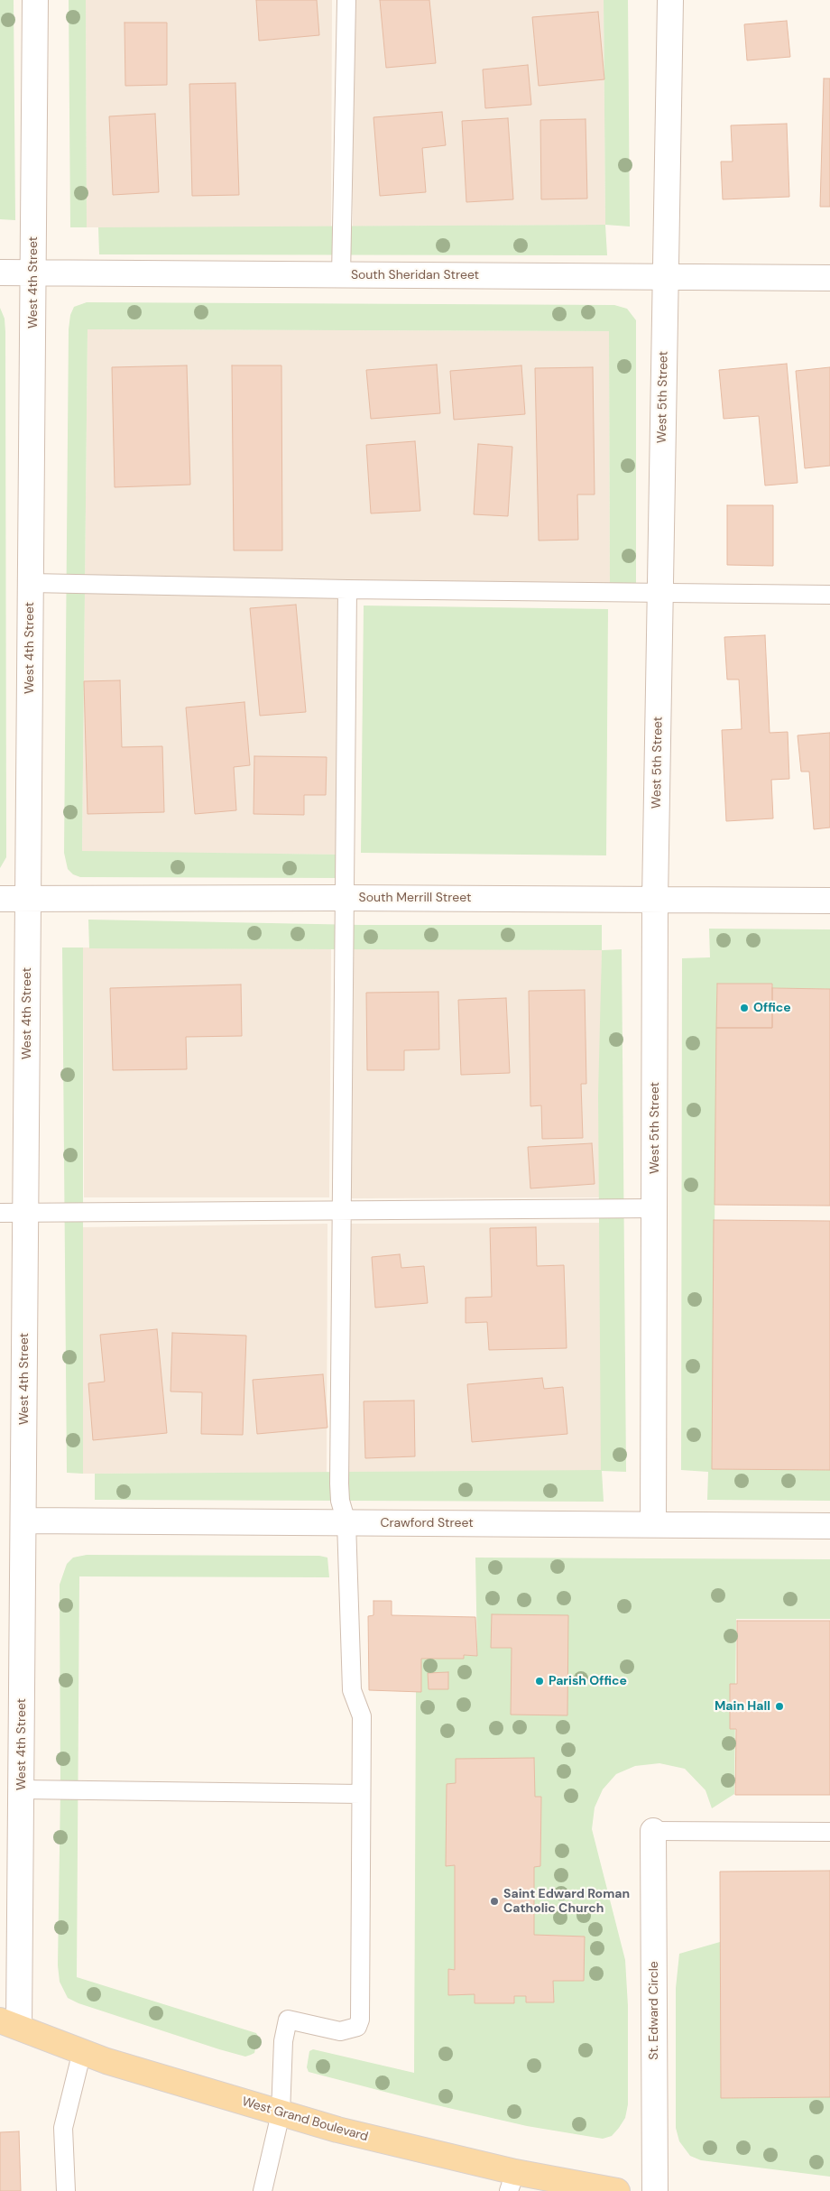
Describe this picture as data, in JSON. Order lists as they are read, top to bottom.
{
  "streets": {
    "main road": ["West Grand Boulevard"],
    "street": [
      "South Sheridan Street",
      "West 4th Street",
      "West 5th Street",
      "South Merrill Street",
      "Crawford Street",
      "St. Edward Circle"
    ]
  },
  "crossings": [
    ["South Sheridan Street", "West 4th Street"],
    ["South Sheridan Street", "West 5th Street"],
    ["West 4th Street", "South Merrill Street"],
    ["West 4th Street", "Crawford Street"],
    ["West 4th Street", "West Grand Boulevard"],
    ["West 5th Street", "South Merrill Street"],
    ["West 5th Street", "Crawford Street"]
  ],
  "places": [
    "Office",
    "Parish Office",
    "Main Hall",
    "Saint Edward Roman Catholic Church"
  ]
}
